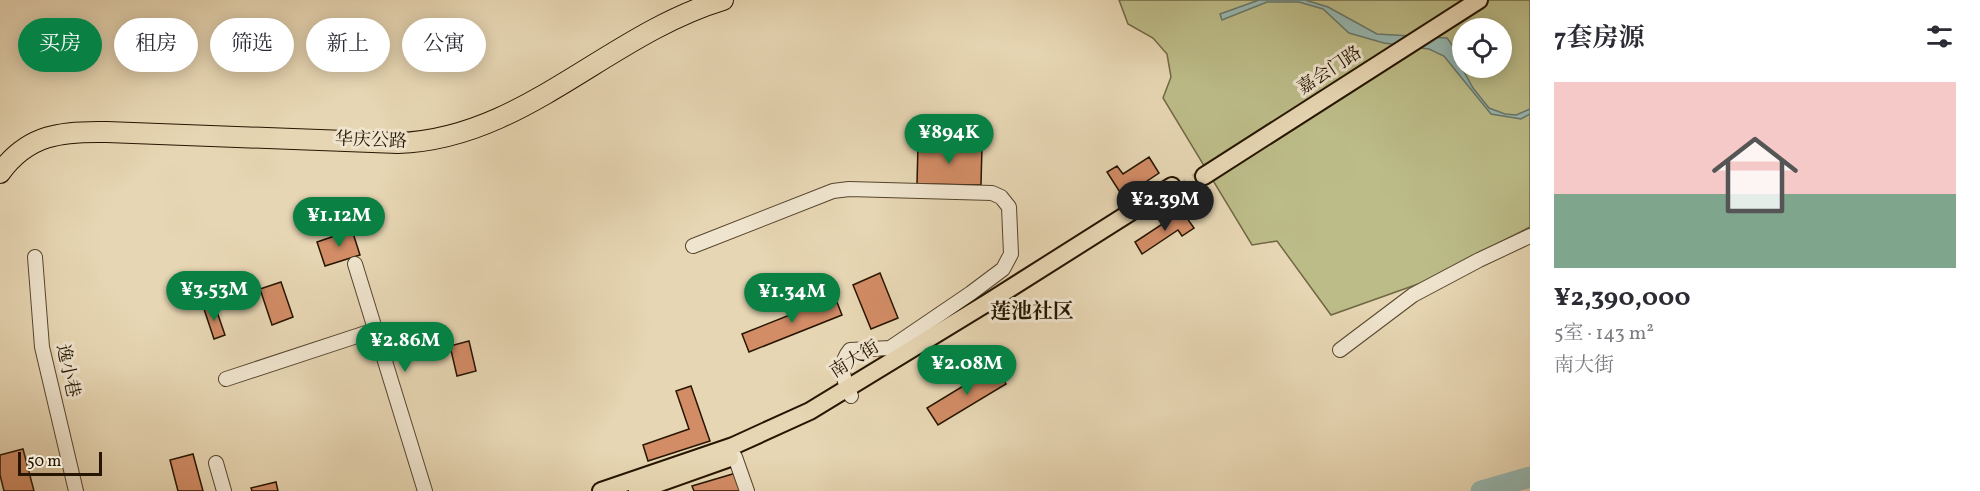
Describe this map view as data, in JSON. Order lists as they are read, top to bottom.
{
  "streets": {
    "highway": ["华庆公路"],
    "main road": ["嘉会门路", "南大街"],
    "street": ["逸小巷"]
  },
  "districts": ["莲池社区"],
  "scale_bar": "50 m",
  "page": {
    "heading": "7套房源",
    "chip": [
      "买房",
      "租房",
      "筛选",
      "新上",
      "公寓"
    ],
    "list": [
      {
        "name": "¥2,390,000",
        "note": "5室 · 143 m² · 南大街"
      }
    ],
    "price": [
      "¥894K",
      "¥2.39M",
      "¥1.12M",
      "¥3.53M",
      "¥1.34M",
      "¥2.86M",
      "¥2.08M"
    ],
    "scale": "50 m"
  }
}
